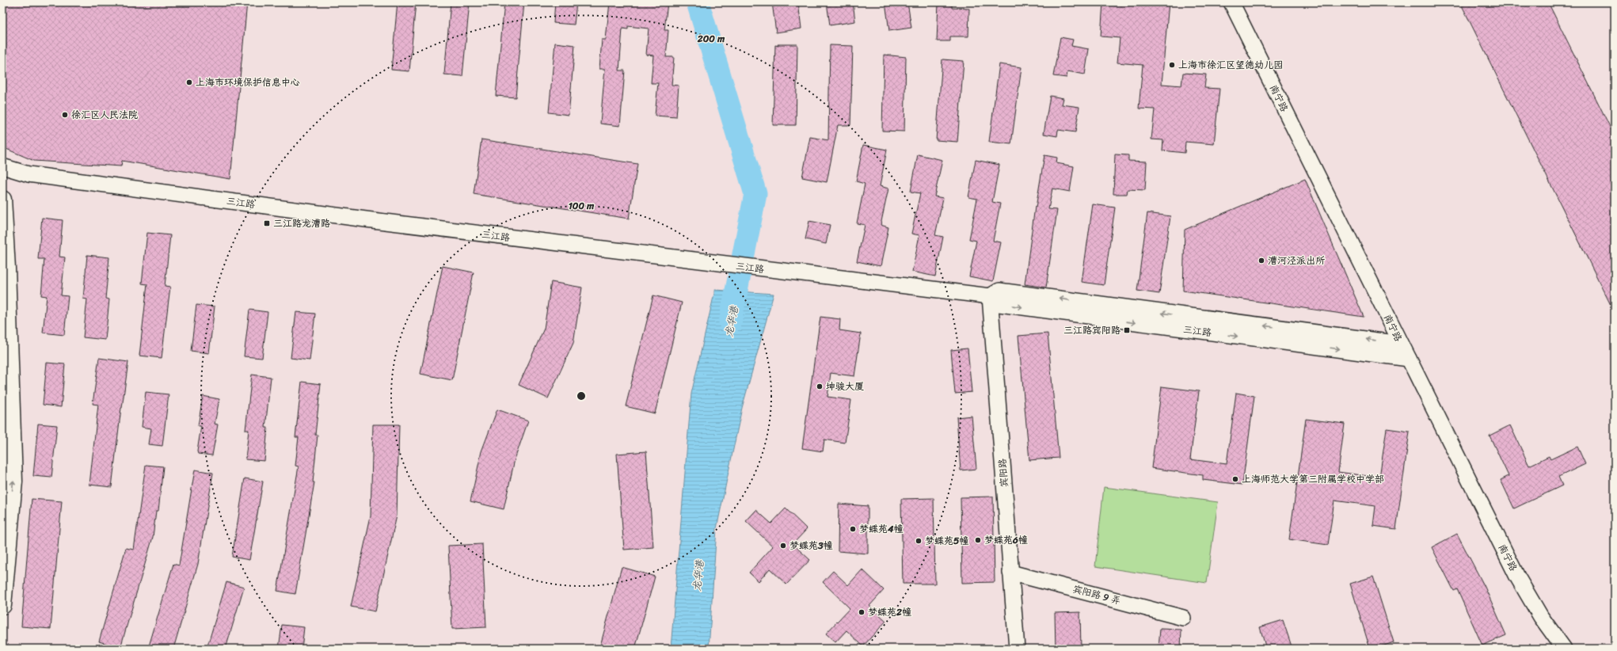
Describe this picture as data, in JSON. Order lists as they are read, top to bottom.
{
  "streets": {
    "street": [
      "南宁路",
      "三江路",
      "宾阳路",
      "宾阳路 9 弄"
    ]
  },
  "crossings": [
    ["南宁路", "三江路"],
    ["三江路", "宾阳路"],
    ["宾阳路", "宾阳路 9 弄"]
  ],
  "water": ["龙华港"],
  "places": {
    "other": [
      "上海市徐汇区望德幼儿园",
      "上海市环境保护信息中心",
      "徐汇区人民法院",
      "漕河泾派出所",
      "坤骏大厦",
      "上海师范大学第三附属学校中学部",
      "梦蝶苑4幢",
      "梦蝶苑6幢",
      "梦蝶苑5幢",
      "梦蝶苑3幢",
      "梦蝶苑2幢"
    ],
    "transit": ["三江路龙漕路", "三江路宾阳路"]
  },
  "rings": ["200 m", "100 m"]
}
